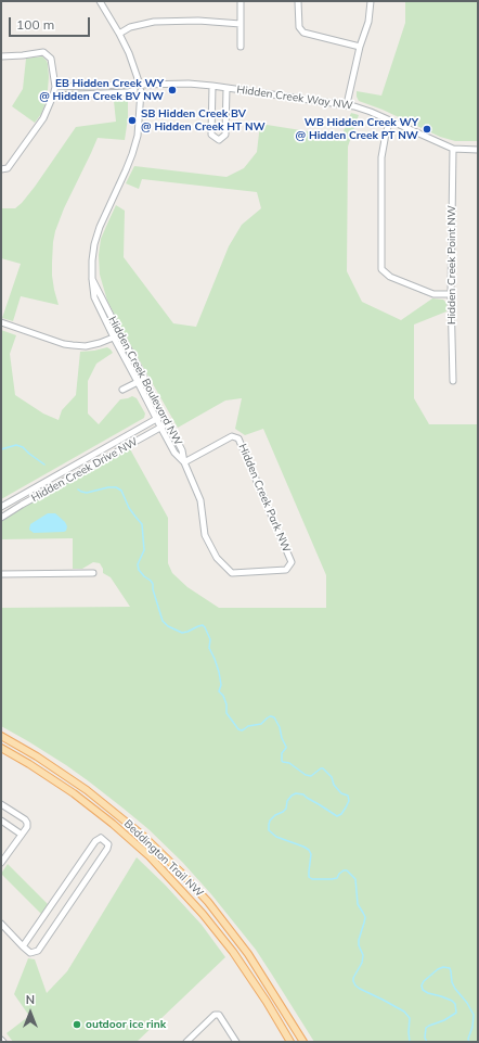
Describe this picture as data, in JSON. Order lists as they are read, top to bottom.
{
  "streets": {
    "main road": ["Beddington Trail NW"],
    "street": [
      "Hidden Creek Way NW",
      "Hidden Creek Point NW",
      "Hidden Creek Boulevard NW",
      "Hidden Creek Drive NW",
      "Hidden Creek Park NW"
    ]
  },
  "crossings": [
    ["Hidden Creek Way NW", "Hidden Creek Point NW"],
    ["Hidden Creek Way NW", "Hidden Creek Boulevard NW"],
    ["Hidden Creek Boulevard NW", "Hidden Creek Drive NW"],
    ["Hidden Creek Boulevard NW", "Hidden Creek Park NW"]
  ],
  "places": [
    "EB Hidden Creek WY @ Hidden Creek BV NW",
    "SB Hidden Creek BV @ Hidden Creek HT NW",
    "WB Hidden Creek WY @ Hidden Creek PT NW",
    "outdoor ice rink"
  ],
  "scale_bar": "100 m",
  "north": "top"
}
